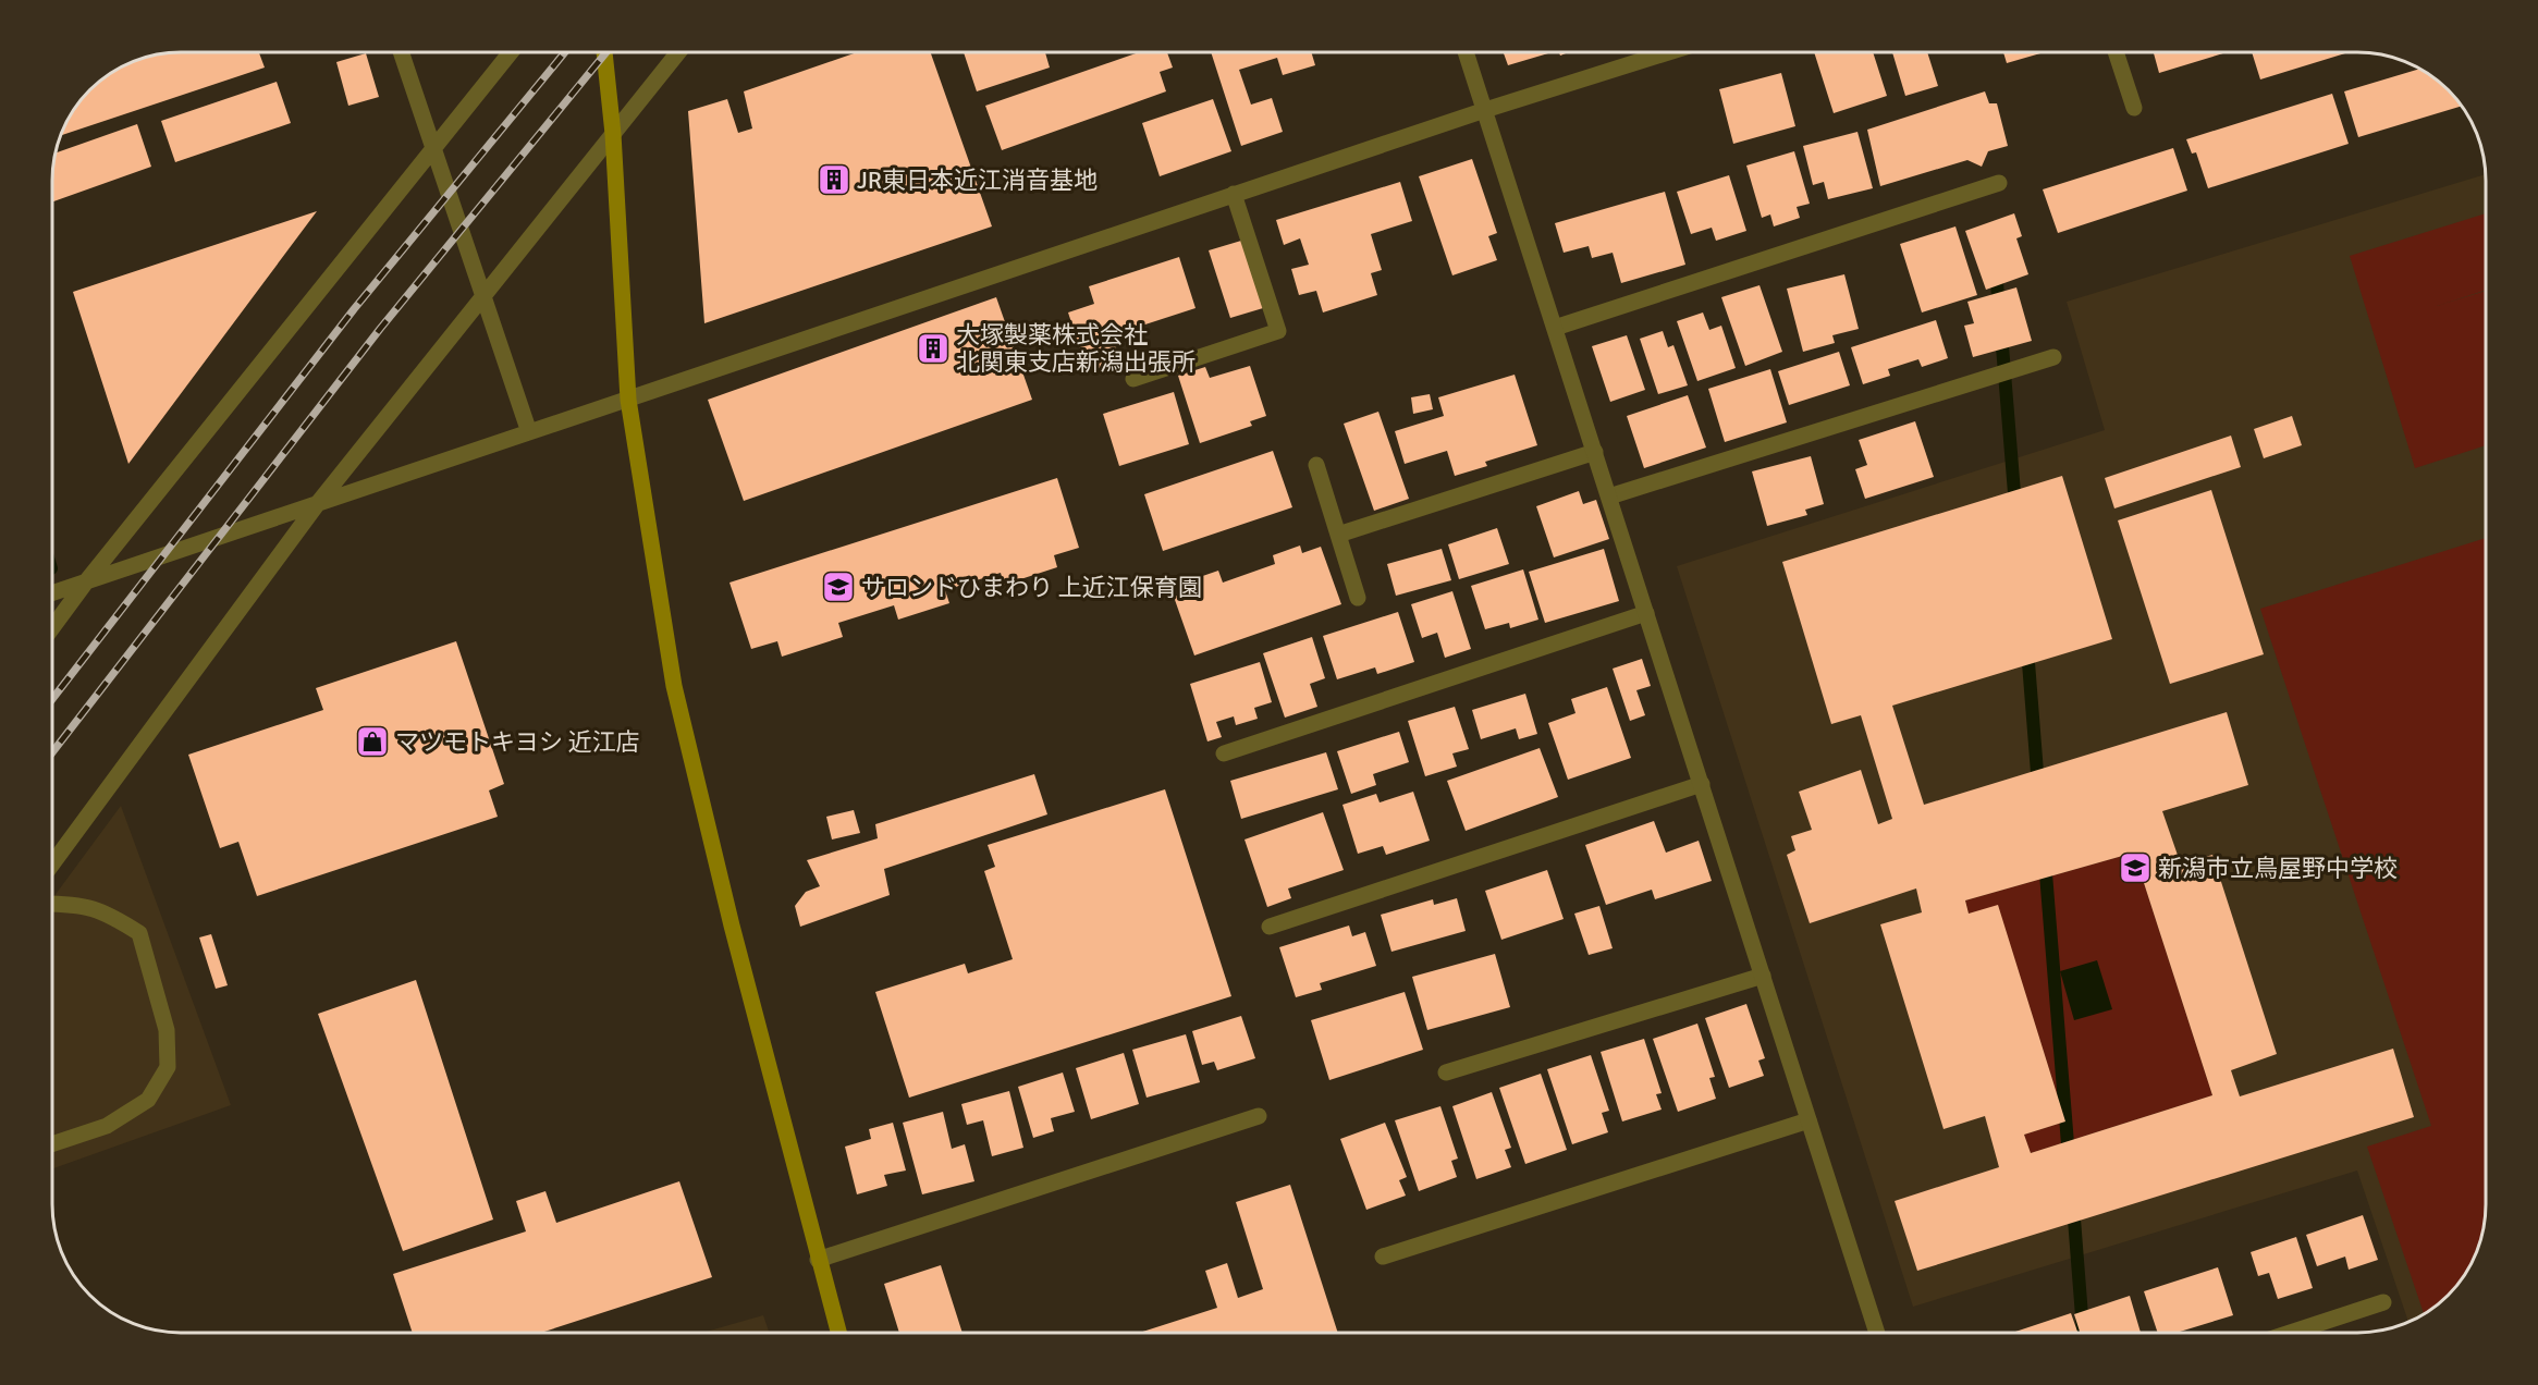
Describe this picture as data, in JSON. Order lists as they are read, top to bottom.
{
  "places": {
    "building": ["JR東日本近江消音基地", "大塚製薬株式会社 北関東支店新潟出張所"],
    "school or university": ["サロンドひまわり 上近江保育園", "新潟市立鳥屋野中学校"],
    "shop": ["マツモトキヨシ 近江店"]
  }
}
